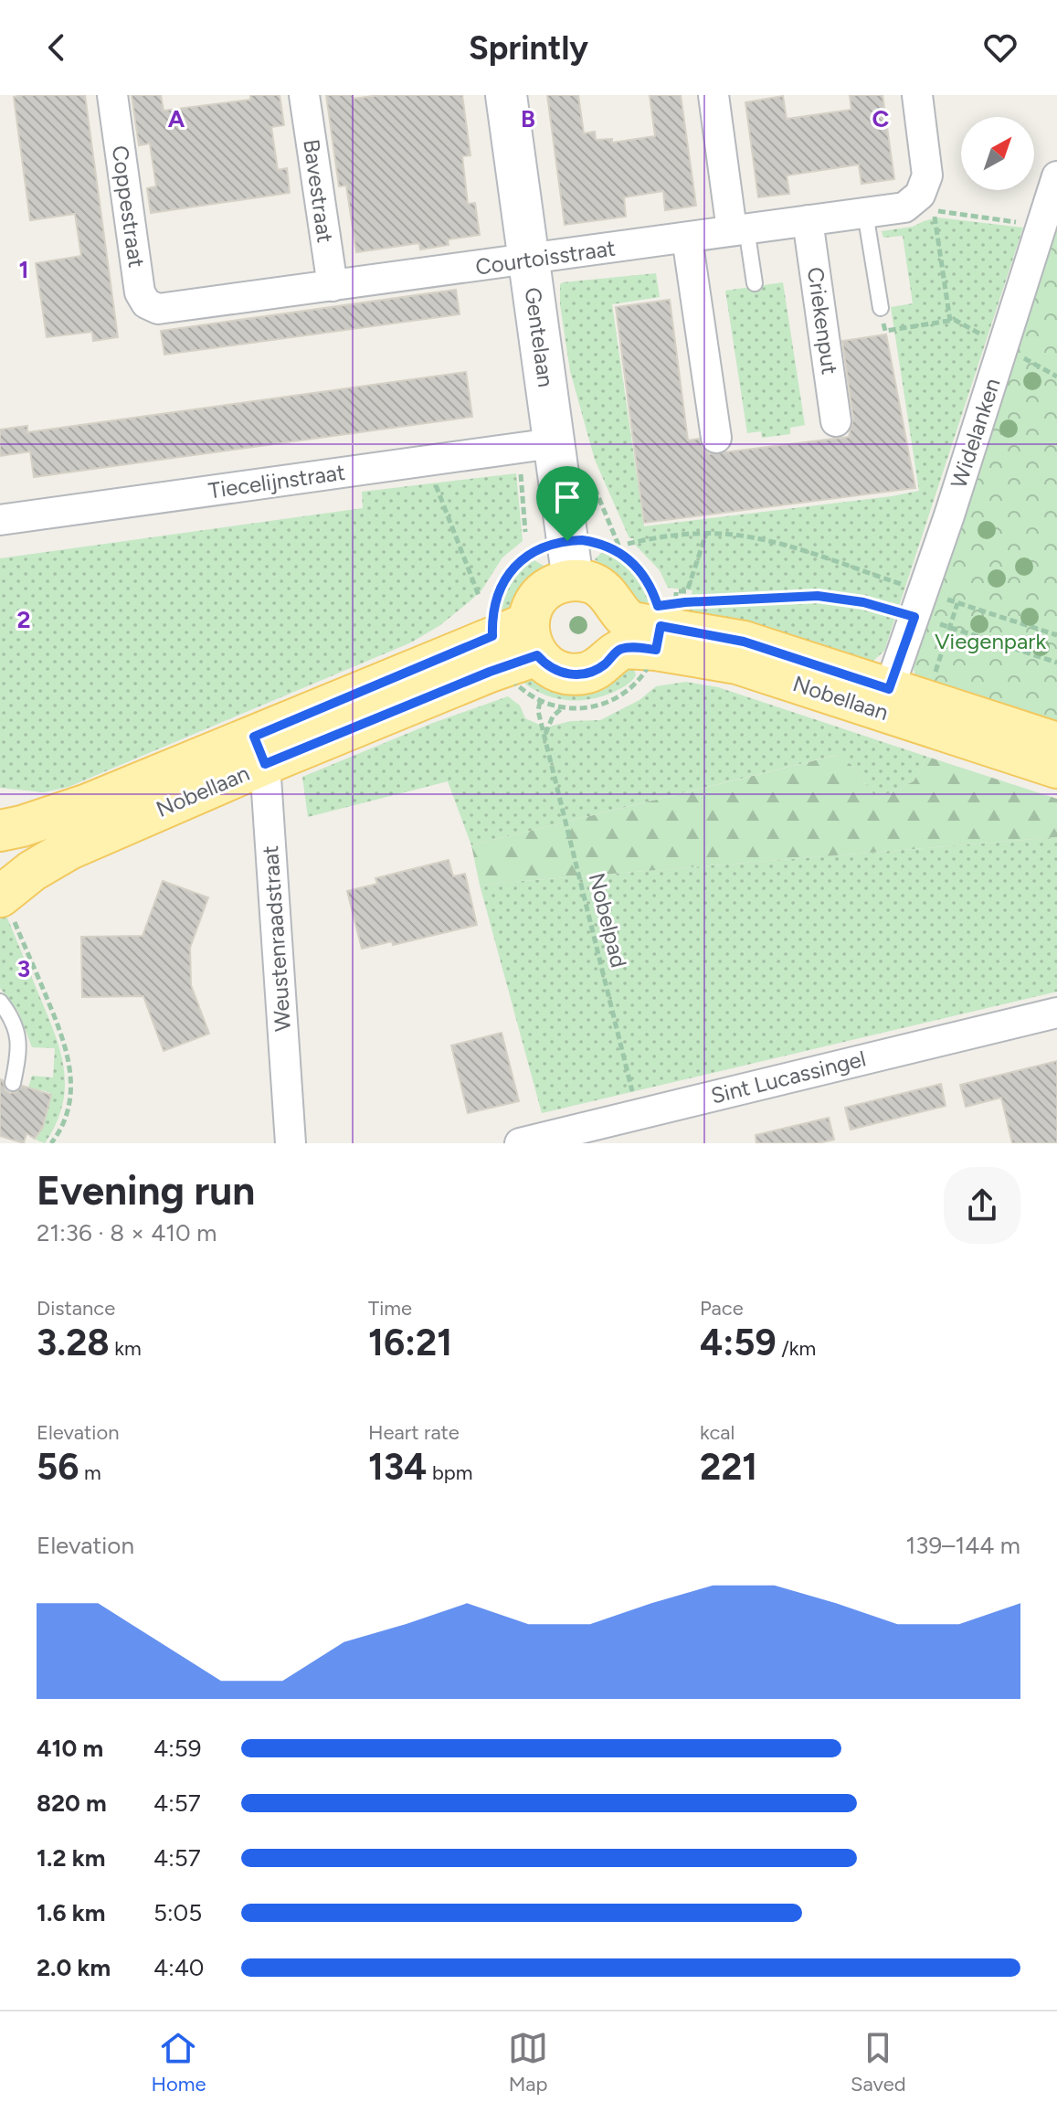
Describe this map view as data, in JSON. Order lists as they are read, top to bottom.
{
  "streets": {
    "main road": ["Nobellaan"],
    "street": [
      "Bavestraat",
      "Coppestraat",
      "Courtoisstraat",
      "Criekenput",
      "Gentelaan",
      "Widelanken",
      "Tiecelijnstraat",
      "Weustenraadstraat",
      "Sint Lucassingel"
    ],
    "path": ["Nobelpad"]
  },
  "crossings": [
    ["Bavestraat", "Courtoisstraat"],
    ["Coppestraat", "Courtoisstraat"],
    ["Courtoisstraat", "Criekenput"],
    ["Courtoisstraat", "Gentelaan"],
    ["Gentelaan", "Tiecelijnstraat"],
    ["Widelanken", "Nobellaan"],
    ["Nobellaan", "Weustenraadstraat"],
    ["Nobelpad", "Sint Lucassingel"]
  ],
  "parks": ["Viegenpark"],
  "north": "top right",
  "page": {
    "header": "Sprintly",
    "heading": ["Evening run", "21:36 · 8 × 410 m"],
    "stats": [
      ["Distance", "3.28 km"],
      ["Time", "16:21"],
      ["Pace", "4:59 /km"],
      ["Elevation", "56 m"],
      ["Heart rate", "134 bpm"],
      ["kcal", "221"]
    ],
    "chart": ["Elevation", "139–144 m"],
    "list": [
      {
        "name": "410 m",
        "note": "4:59"
      },
      {
        "name": "820 m",
        "note": "4:57"
      },
      {
        "name": "1.2 km",
        "note": "4:57"
      },
      {
        "name": "1.6 km",
        "note": "5:05"
      },
      {
        "name": "2.0 km",
        "note": "4:40"
      }
    ],
    "tabs": ["Home", "Map", "Saved"]
  },
  "grid": {
    "columns": ["A", "B", "C"],
    "rows": ["1", "2", "3"]
  }
}
